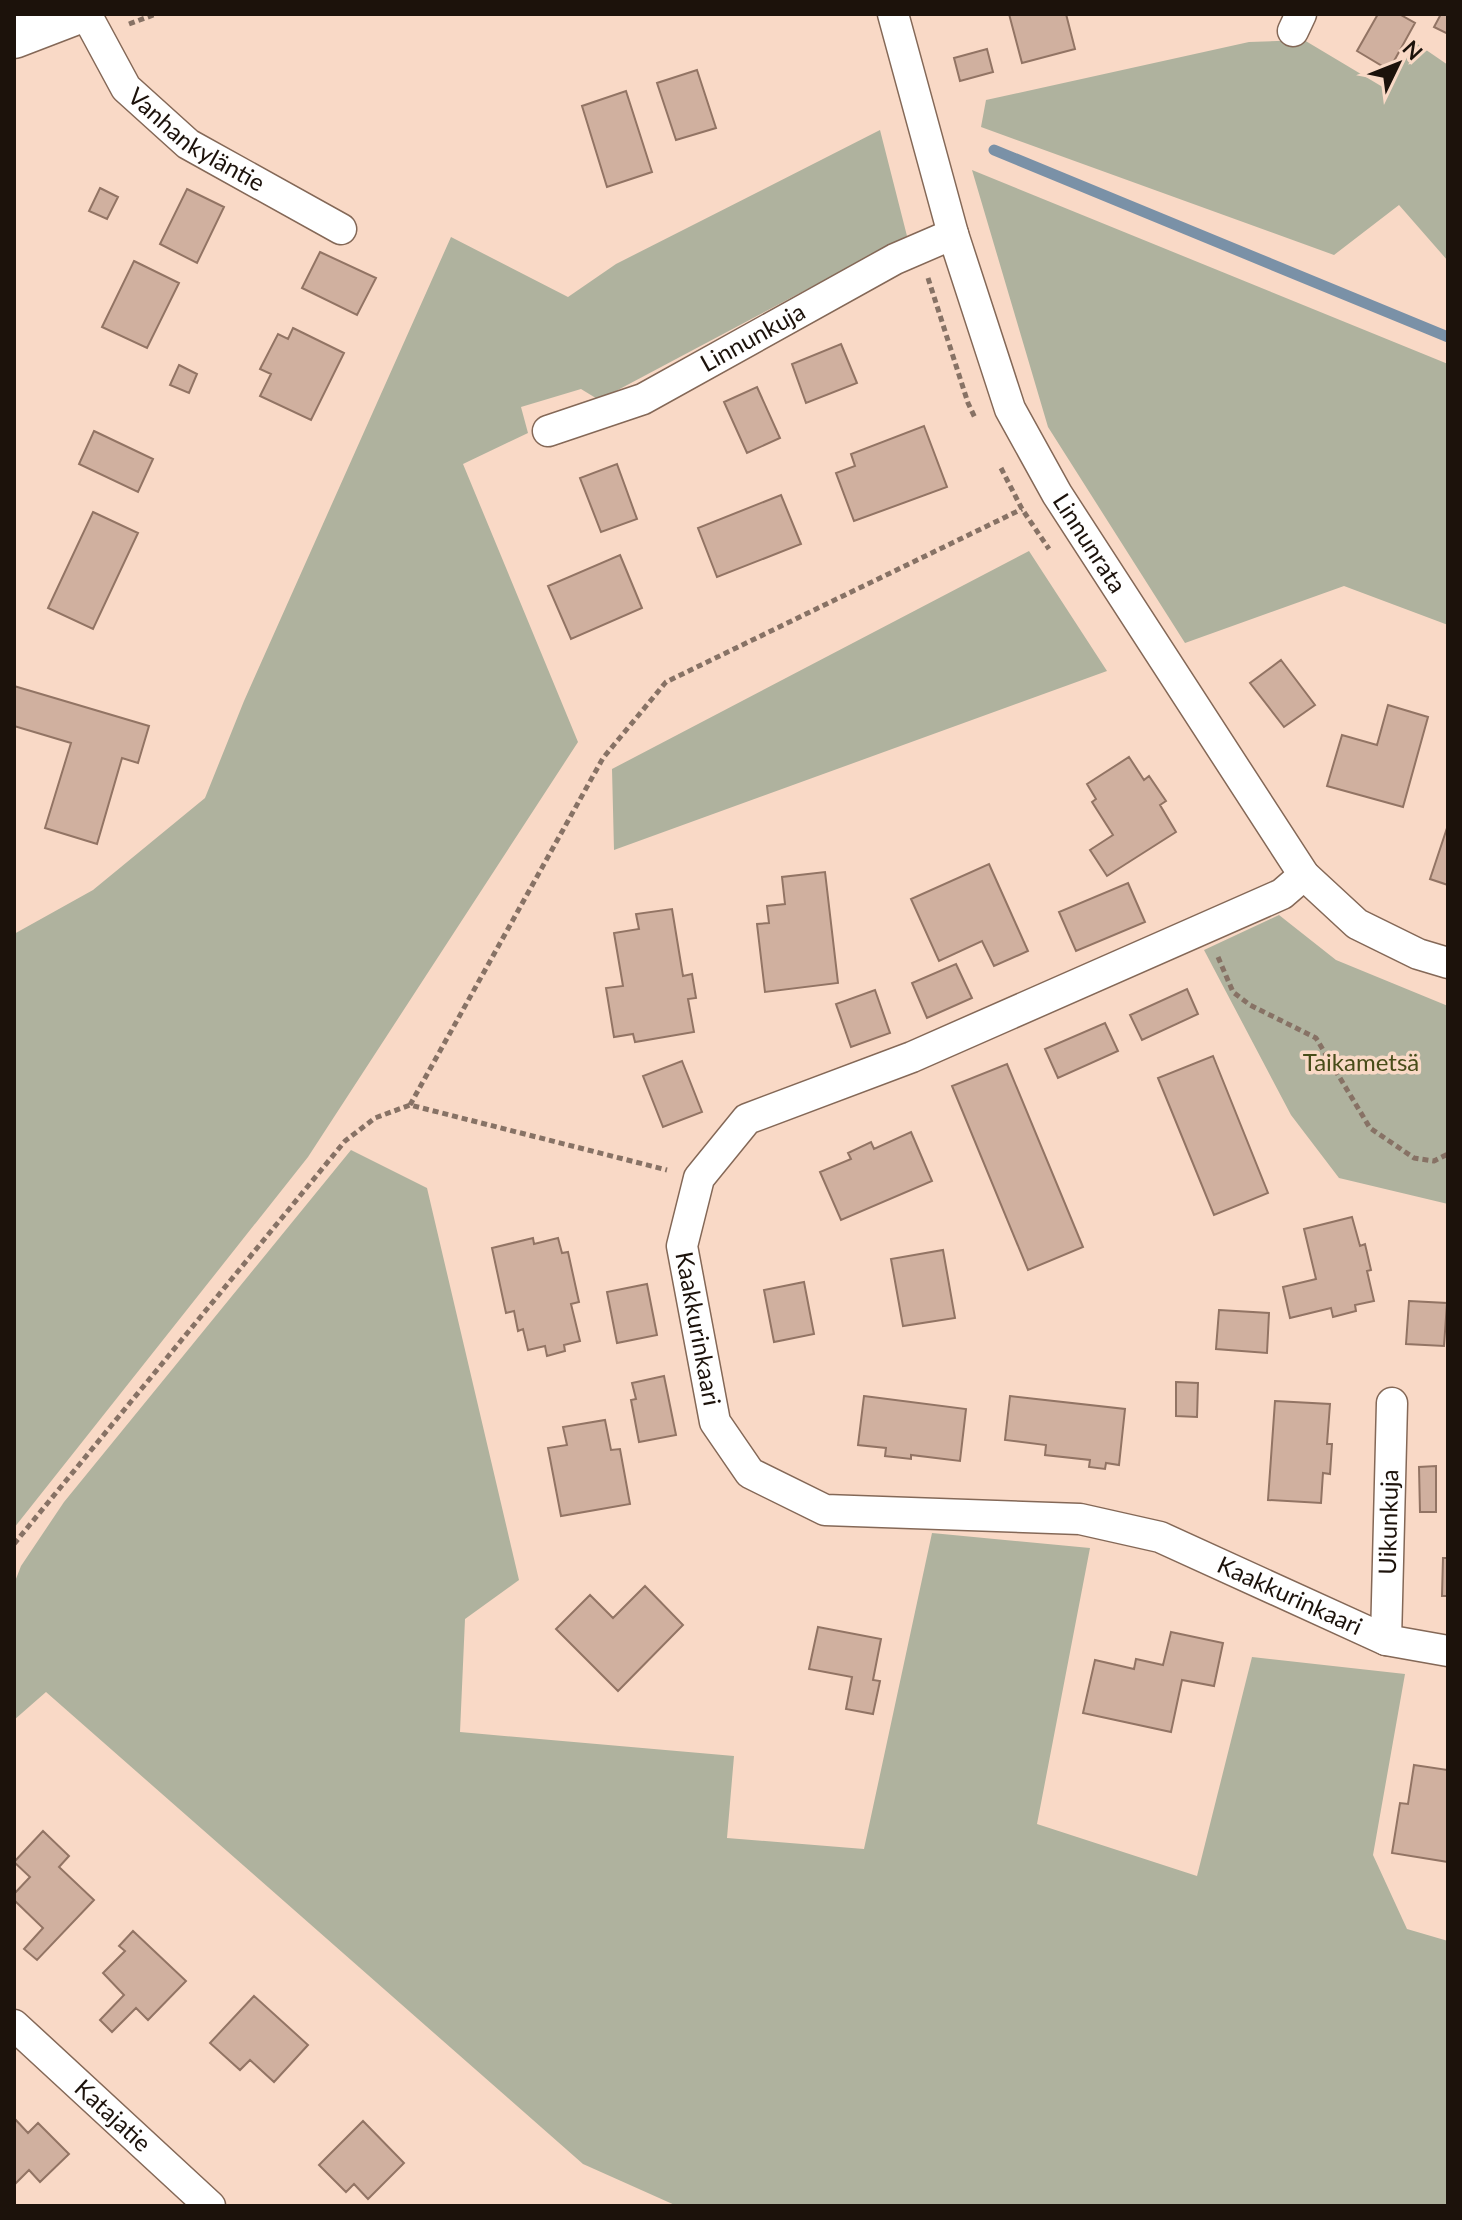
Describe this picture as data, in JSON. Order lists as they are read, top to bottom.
{
  "streets": {
    "street": [
      "Vanhankyläntie",
      "Linnunkuja",
      "Linnunrata",
      "Kaakkurinkaari",
      "Uikunkuja",
      "Katajatie"
    ]
  },
  "crossings": [
    ["Linnunkuja", "Linnunrata"],
    ["Linnunrata", "Kaakkurinkaari"],
    ["Kaakkurinkaari", "Uikunkuja"]
  ],
  "parks": ["Taikametsä"],
  "north": "top right"
}
